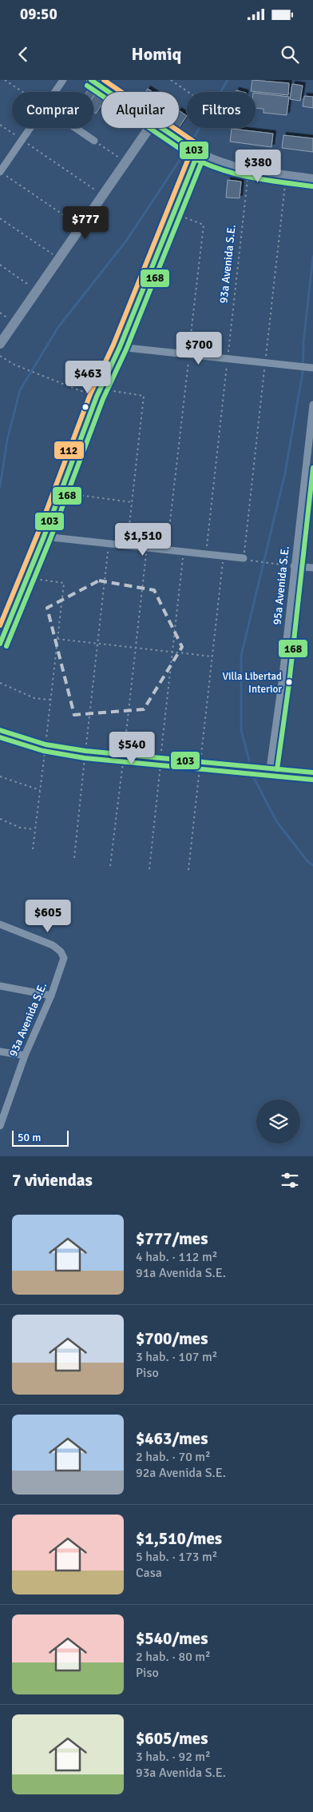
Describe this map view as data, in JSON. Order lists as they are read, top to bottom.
{
  "streets": {
    "street": ["93a Avenida S.E.", "95a Avenida S.E."]
  },
  "places": ["Villa Libertad Interior"],
  "lines": ["transit line 103", "transit line 112", "transit line 168"],
  "scale_bar": "50 m",
  "page": {
    "status": "09:50",
    "header": "Homiq",
    "chip": ["Comprar", "Alquilar", "Filtros"],
    "price": [
      "$380",
      "$777",
      "$700",
      "$463",
      "$1,510",
      "$540",
      "$605"
    ],
    "scale": "50 m",
    "heading": "7 viviendas",
    "list": [
      {
        "name": "$777/mes",
        "note": "4 hab. · 112 m² · 91a Avenida S.E."
      },
      {
        "name": "$700/mes",
        "note": "3 hab. · 107 m² · Piso"
      },
      {
        "name": "$463/mes",
        "note": "2 hab. · 70 m² · 92a Avenida S.E."
      },
      {
        "name": "$1,510/mes",
        "note": "5 hab. · 173 m² · Casa"
      },
      {
        "name": "$540/mes",
        "note": "2 hab. · 80 m² · Piso"
      },
      {
        "name": "$605/mes",
        "note": "3 hab. · 92 m² · 93a Avenida S.E."
      }
    ]
  }
}
